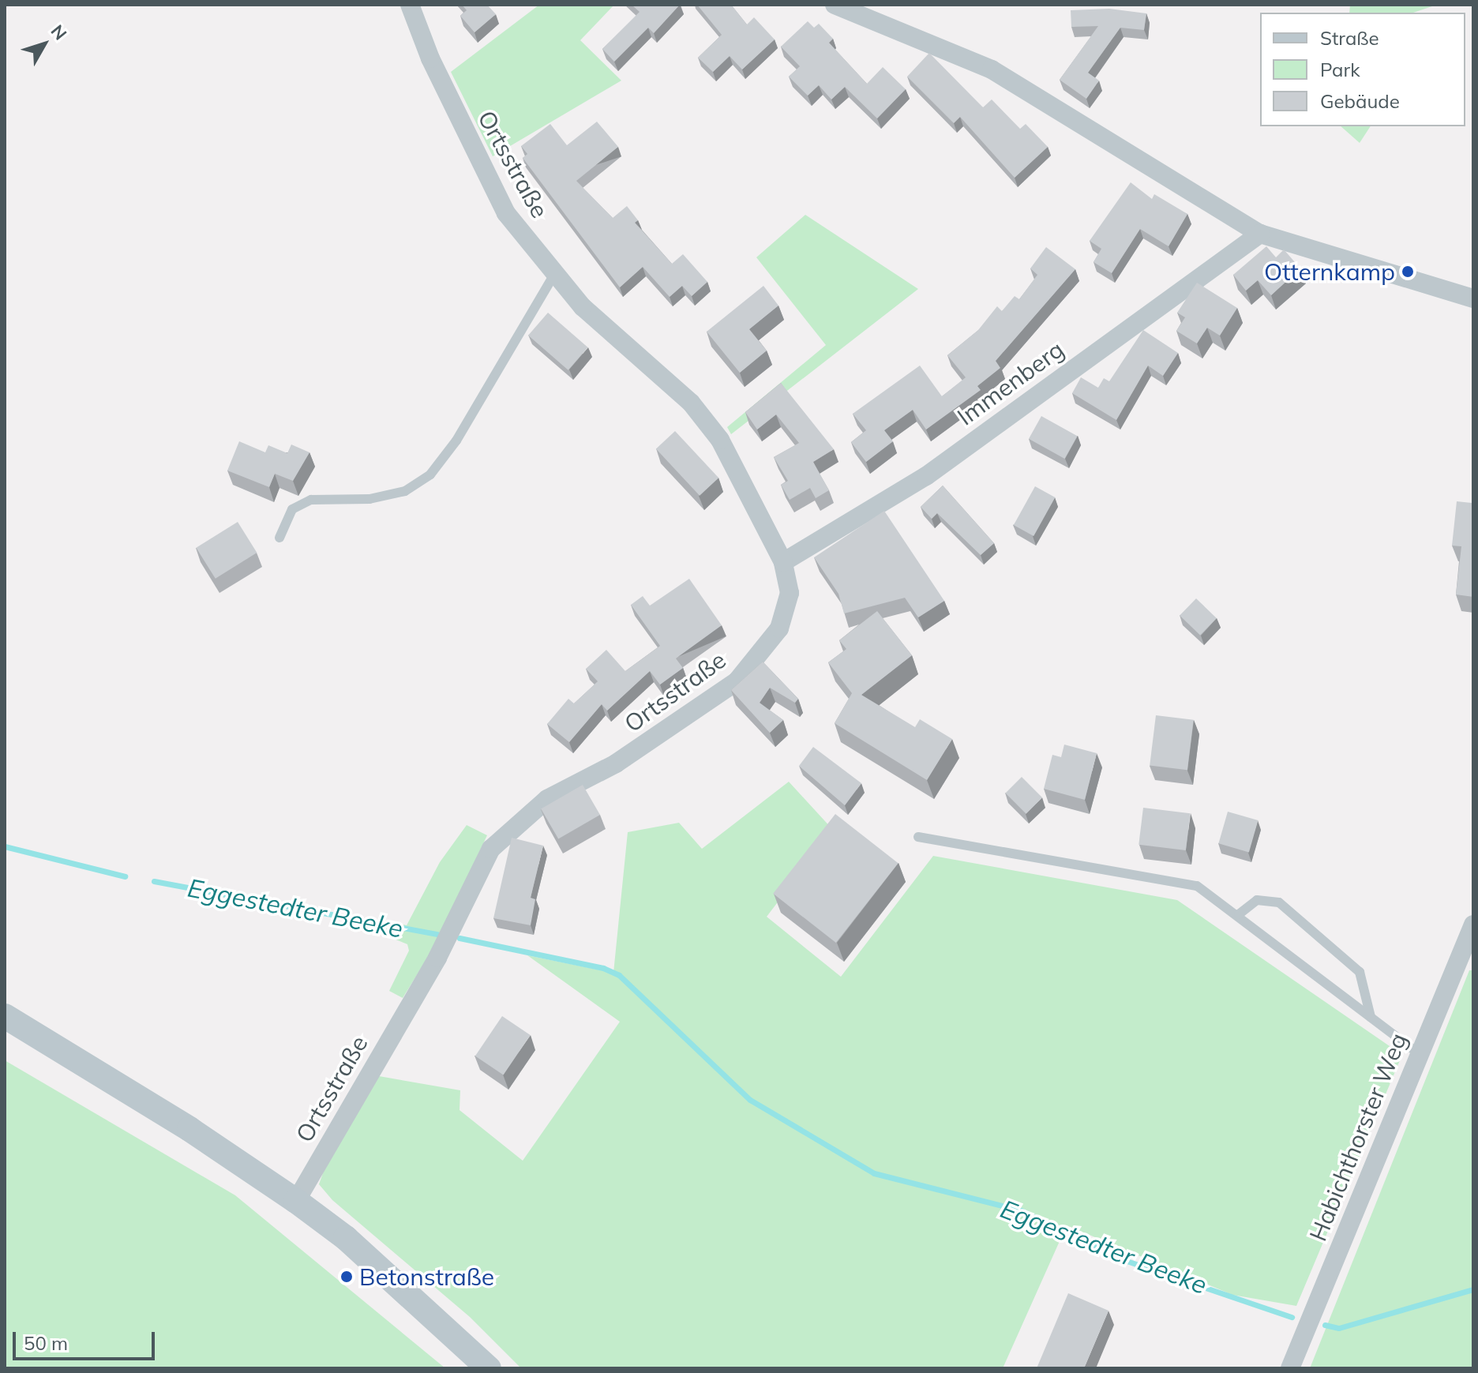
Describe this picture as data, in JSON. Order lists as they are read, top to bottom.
{
  "streets": {
    "street": ["Ortsstraße", "Immenberg", "Habichthorster Weg"]
  },
  "crossings": [
    ["Ortsstraße", "Immenberg"]
  ],
  "water": ["Eggestedter Beeke"],
  "places": ["Otternkamp", "Betonstraße"],
  "legend": ["Straße", "Park", "Gebäude"],
  "scale_bar": "50 m",
  "north": "top right"
}
